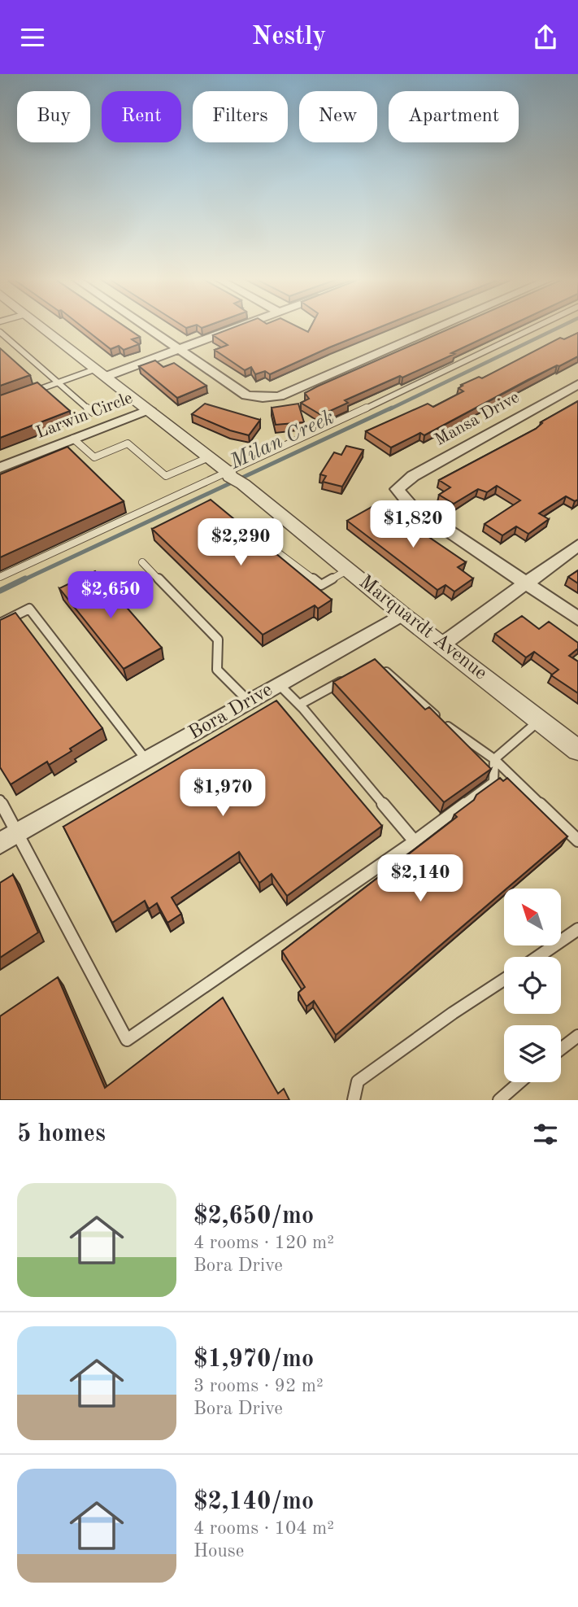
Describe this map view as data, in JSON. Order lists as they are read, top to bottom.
{
  "streets": {
    "street": [
      "Larwin Circle",
      "Mansa Drive",
      "Marquardt Avenue",
      "Bora Drive"
    ]
  },
  "crossings": [
    ["Larwin Circle", "Marquardt Avenue"],
    ["Marquardt Avenue", "Bora Drive"]
  ],
  "water": ["Milan Creek"],
  "north": "top left",
  "page": {
    "header": "Nestly",
    "chip": [
      "Buy",
      "Rent",
      "Filters",
      "New",
      "Apartment"
    ],
    "price": [
      "$1,820",
      "$2,290",
      "$2,650",
      "$1,970",
      "$2,140"
    ],
    "heading": "5 homes",
    "list": [
      {
        "name": "$2,650/mo",
        "note": "4 rooms · 120 m² · Bora Drive"
      },
      {
        "name": "$1,970/mo",
        "note": "3 rooms · 92 m² · Bora Drive"
      },
      {
        "name": "$2,140/mo",
        "note": "4 rooms · 104 m² · House"
      }
    ]
  }
}
